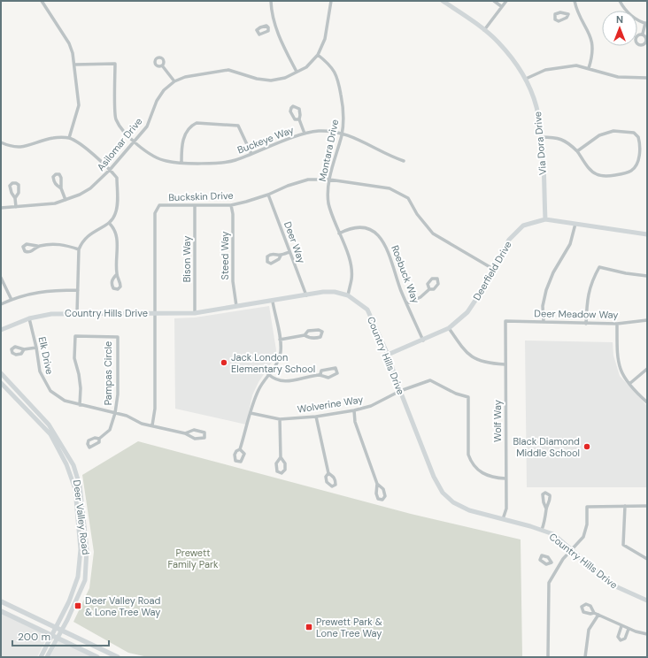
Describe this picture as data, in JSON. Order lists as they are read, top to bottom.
{
  "streets": {
    "street": [
      "Buckeye Way",
      "Via Dora Drive",
      "Asilomar Drive",
      "Montara Drive",
      "Buckskin Drive",
      "Deer Way",
      "Steed Way",
      "Bison Way",
      "Deerfield Drive",
      "Roebuck Way",
      "Country Hills Drive",
      "Deer Meadow Way",
      "Elk Drive",
      "Pampas Circle",
      "Wolverine Way",
      "Wolf Way",
      "Deer Valley Road"
    ]
  },
  "crossings": [
    ["Buckeye Way", "Asilomar Drive"],
    ["Buckeye Way", "Montara Drive"],
    ["Via Dora Drive", "Deerfield Drive"],
    ["Montara Drive", "Buckskin Drive"],
    ["Montara Drive", "Roebuck Way"],
    ["Montara Drive", "Country Hills Drive"],
    ["Buckskin Drive", "Deer Way"],
    ["Buckskin Drive", "Steed Way"],
    ["Buckskin Drive", "Bison Way"],
    ["Buckskin Drive", "Deerfield Drive"],
    ["Buckskin Drive", "Country Hills Drive"],
    ["Buckskin Drive", "Elk Drive"],
    ["Deer Way", "Country Hills Drive"],
    ["Steed Way", "Country Hills Drive"],
    ["Bison Way", "Country Hills Drive"],
    ["Deerfield Drive", "Roebuck Way"],
    ["Deerfield Drive", "Country Hills Drive"],
    ["Country Hills Drive", "Elk Drive"],
    ["Country Hills Drive", "Wolverine Way"],
    ["Country Hills Drive", "Wolf Way"],
    ["Deer Meadow Way", "Wolf Way"],
    ["Elk Drive", "Pampas Circle"],
    ["Wolverine Way", "Wolf Way"]
  ],
  "parks": ["Prewett Family Park"],
  "places": {
    "other": ["Jack London Elementary School", "Black Diamond Middle School"],
    "transit": ["Deer Valley Road & Lone Tree Way", "Prewett Park & Lone Tree Way"]
  },
  "scale_bar": "200 m",
  "north": "top"
}
